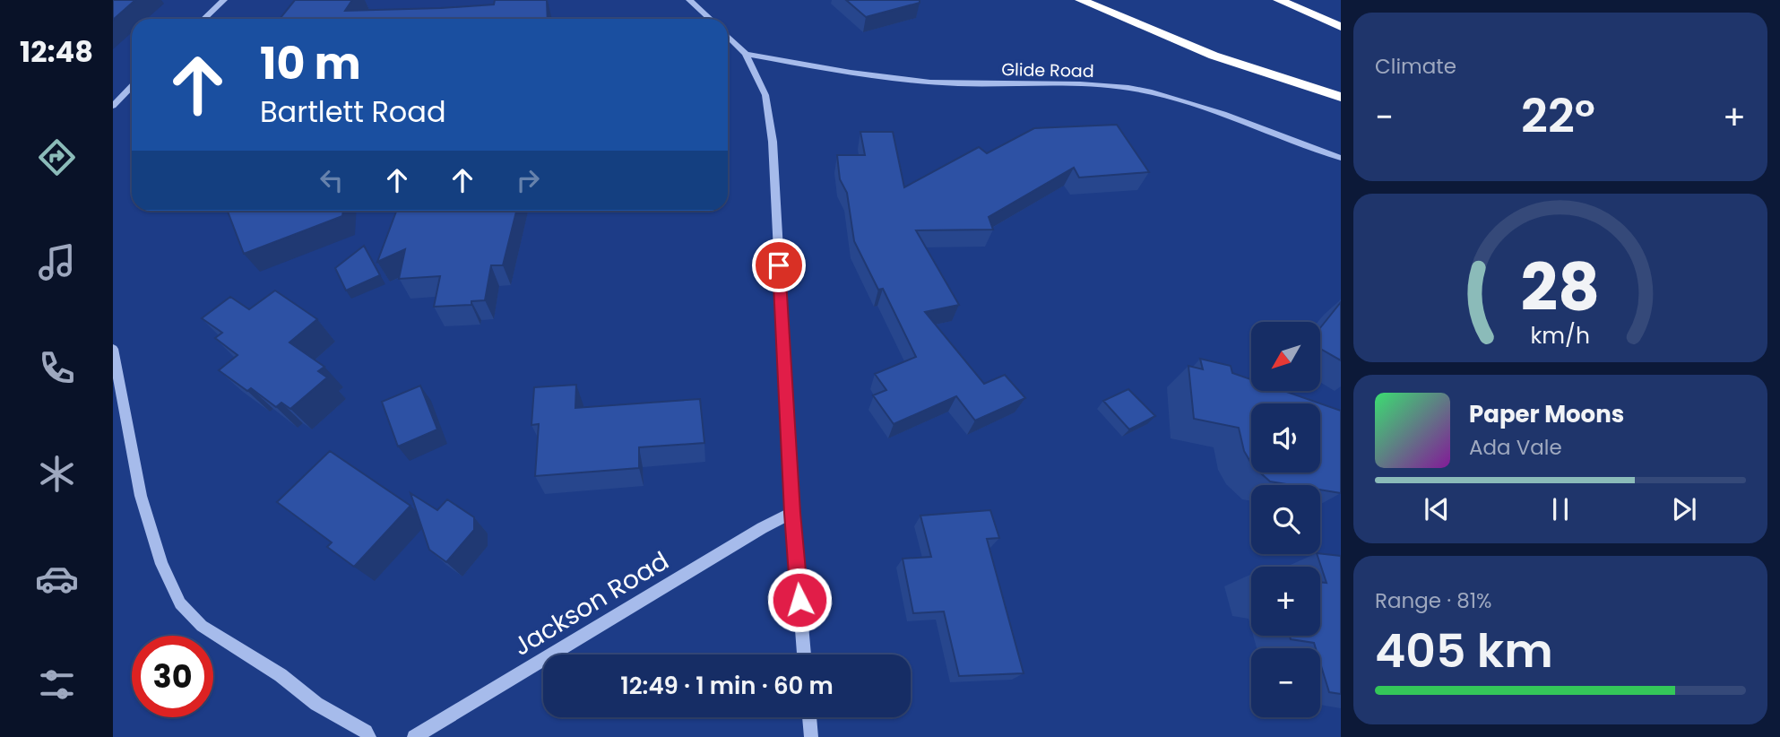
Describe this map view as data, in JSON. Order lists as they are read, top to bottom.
{
  "streets": {
    "street": ["Glide Road", "Jackson Road"]
  },
  "north": "bottom left",
  "page": {
    "tabs": "12:48",
    "tile": [
      "Climate",
      ["Range · 81%", "405 km"]
    ],
    "turn": ["10 m", "Bartlett Road"],
    "heat": ["−", "22°", "+"],
    "map_buttons": ["+", "−"],
    "song": ["Paper Moons", "Ada Vale"],
    "limit": "30",
    "trip": "12:49 · 1 min · 60 m",
    "gauge": ["28", "km/h"]
  }
}
